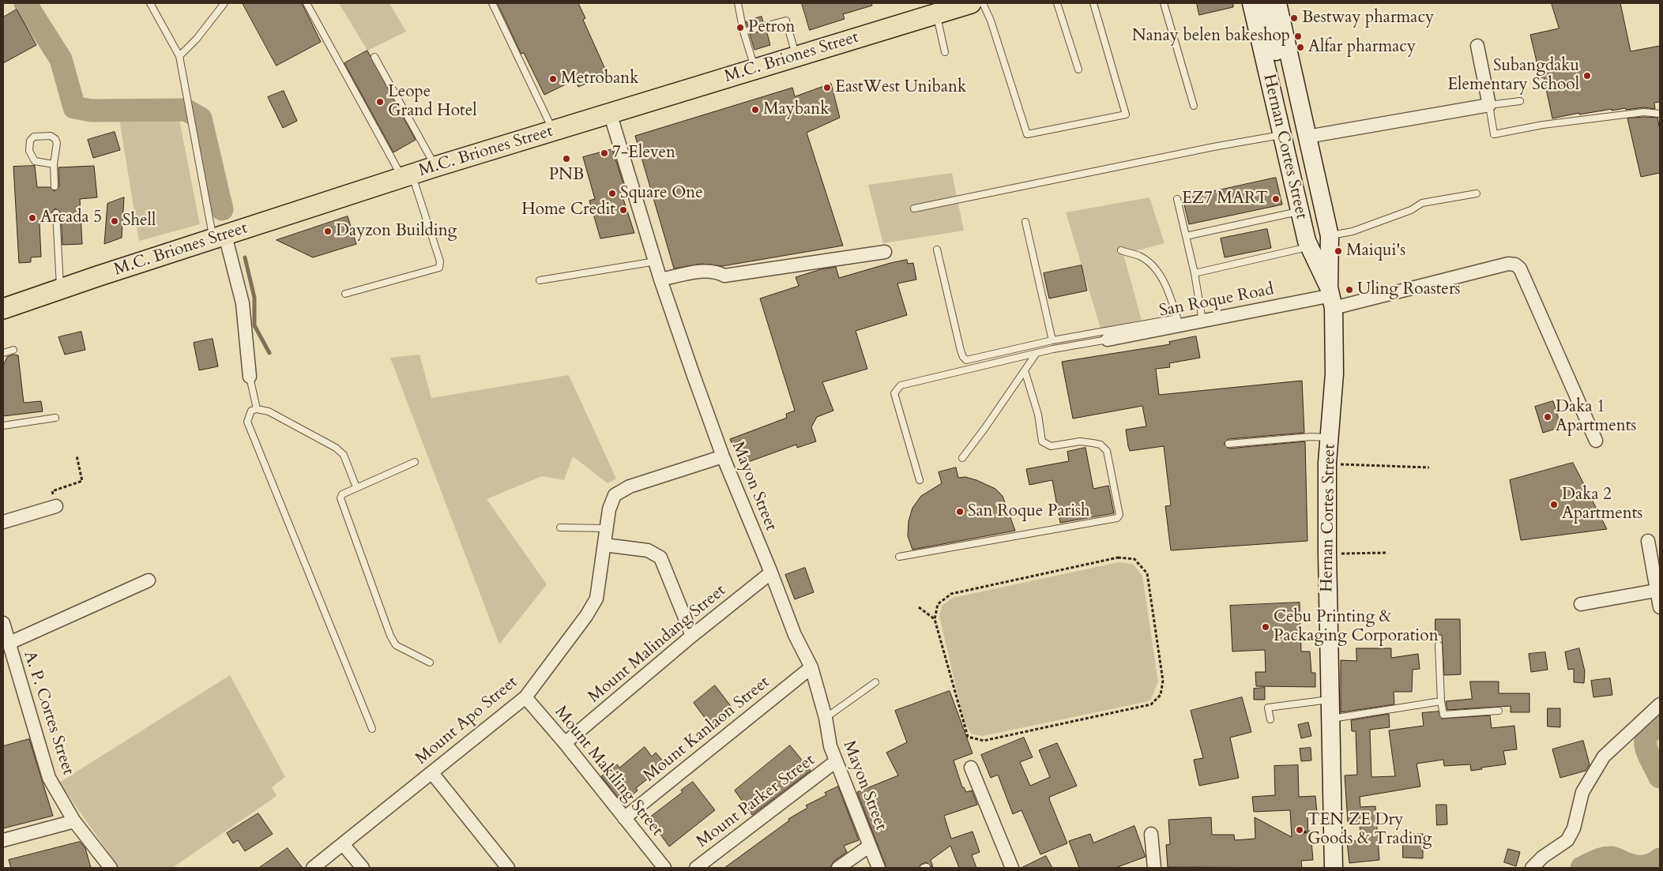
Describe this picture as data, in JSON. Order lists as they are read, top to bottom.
{
  "streets": {
    "main road": ["M.C. Briones Street", "Hernan Cortes Street"],
    "street": [
      "San Roque Road",
      "Mayon Street",
      "Mount Malindang Street",
      "A. P. Cortes Street",
      "Mount Apo Street",
      "Mount Kanlaon Street",
      "Mount Makiling Street",
      "Mount Parker Street"
    ]
  },
  "crossings": [
    ["M.C. Briones Street", "Mayon Street"],
    ["Hernan Cortes Street", "San Roque Road"],
    ["Mayon Street", "Mount Malindang Street"],
    ["Mayon Street", "Mount Apo Street"],
    ["Mayon Street", "Mount Kanlaon Street"],
    ["Mayon Street", "Mount Parker Street"],
    ["Mount Malindang Street", "Mount Makiling Street"],
    ["Mount Apo Street", "Mount Makiling Street"],
    ["Mount Kanlaon Street", "Mount Makiling Street"]
  ],
  "places": [
    "Bestway pharmacy",
    "Petron",
    "Nanay belen bakeshop",
    "Alfar pharmacy",
    "Subangdaku Elementary School",
    "Metrobank",
    "EastWest Unibank",
    "Leope Grand Hotel",
    "Maybank",
    "7-Eleven",
    "PNB",
    "Square One",
    "EZ7 MART",
    "Home Credit",
    "Arcada 5",
    "Shell",
    "Dayzon Building",
    "Maiqui's",
    "Uling Roasters",
    "Daka 1 Apartments",
    "Daka 2 Apartments",
    "San Roque Parish",
    "Cebu Printing & Packaging Corporation",
    "TEN ZE Dry Goods & Trading"
  ]
}
